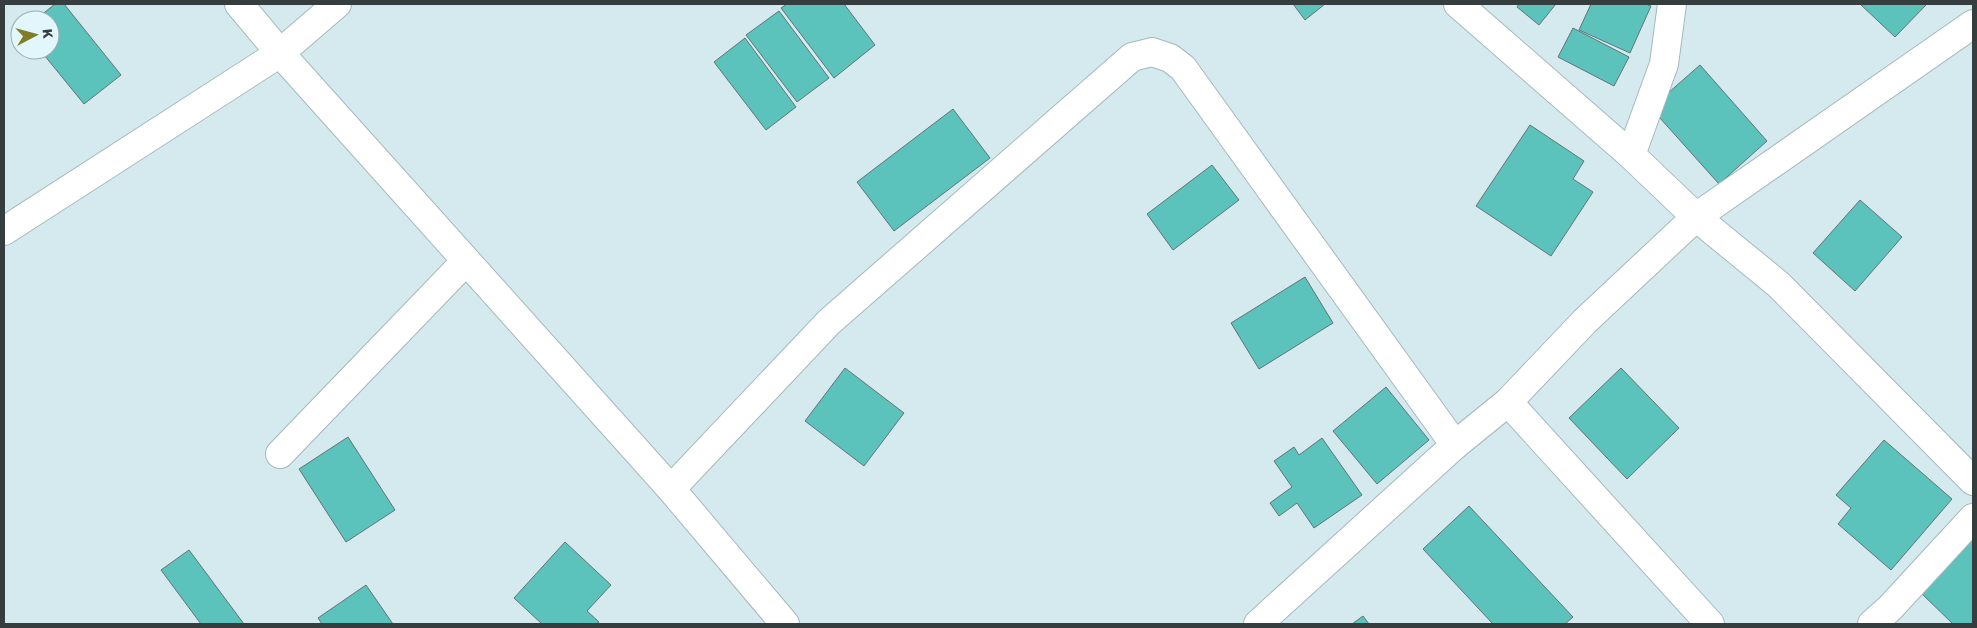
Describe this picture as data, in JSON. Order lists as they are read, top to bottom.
{
  "north": "right"
}
